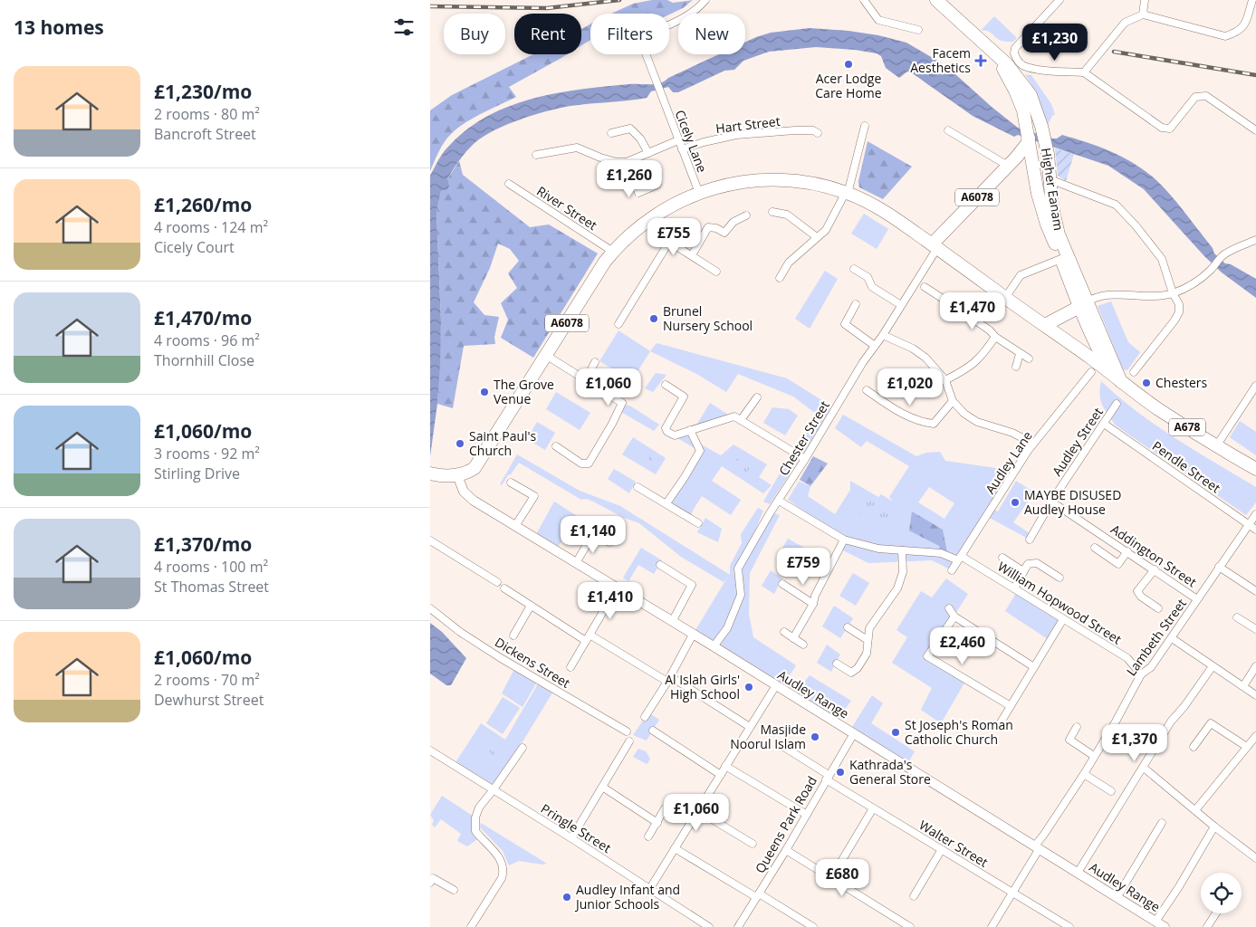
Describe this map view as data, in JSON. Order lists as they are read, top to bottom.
{
  "streets": {
    "highway": ["Higher Eanam", "A6078", "A678"],
    "street": [
      "Hart Street",
      "Cicely Lane",
      "River Street",
      "Chester Street",
      "Audley Street",
      "Audley Lane",
      "Pendle Street",
      "Addington Street",
      "William Hopwood Street",
      "Lambeth Street",
      "Dickens Street",
      "Audley Range",
      "Queens Park Road",
      "Pringle Street",
      "Walter Street"
    ]
  },
  "crossings": [
    ["Hart Street", "Cicely Lane"],
    ["Cicely Lane", "A6078"],
    ["Higher Eanam", "A6078"],
    ["Higher Eanam", "A678"],
    ["A6078", "River Street"],
    ["A6078", "A678"],
    ["A6078", "Chester Street"],
    ["A6078", "Audley Range"],
    ["Chester Street", "William Hopwood Street"],
    ["Chester Street", "Audley Range"],
    ["Audley Street", "Pendle Street"],
    ["Audley Street", "Addington Street"],
    ["Audley Lane", "William Hopwood Street"],
    ["Pendle Street", "Lambeth Street"],
    ["Addington Street", "Lambeth Street"],
    ["William Hopwood Street", "Lambeth Street"],
    ["Lambeth Street", "Audley Range"],
    ["Lambeth Street", "Walter Street"],
    ["Audley Range", "Queens Park Road"],
    ["Queens Park Road", "Walter Street"]
  ],
  "places": {
    "health": ["Facem Aesthetics"],
    "other": [
      "Acer Lodge Care Home",
      "Brunel Nursery School",
      "Chesters",
      "The Grove Venue",
      "Saint Paul's Church",
      "MAYBE DISUSED Audley House",
      "Al Islah Girls' High School",
      "St Joseph's Roman Catholic Church",
      "Masjide Noorul Islam",
      "Kathrada's General Store",
      "Audley Infant and Junior Schools"
    ]
  },
  "page": {
    "heading": "13 homes",
    "chip": [
      "Buy",
      "Rent",
      "Filters",
      "New"
    ],
    "price": [
      "£1,230",
      "£1,260",
      "£755",
      "£1,470",
      "£1,060",
      "£1,020",
      "£1,140",
      "£759",
      "£1,410",
      "£2,460",
      "£1,370",
      "£1,060",
      "£680"
    ],
    "list": [
      {
        "name": "£1,230/mo",
        "note": "2 rooms · 80 m² · Bancroft Street"
      },
      {
        "name": "£1,260/mo",
        "note": "4 rooms · 124 m² · Cicely Court"
      },
      {
        "name": "£1,470/mo",
        "note": "4 rooms · 96 m² · Thornhill Close"
      },
      {
        "name": "£1,060/mo",
        "note": "3 rooms · 92 m² · Stirling Drive"
      },
      {
        "name": "£1,370/mo",
        "note": "4 rooms · 100 m² · St Thomas Street"
      },
      {
        "name": "£1,060/mo",
        "note": "2 rooms · 70 m² · Dewhurst Street"
      }
    ]
  }
}
